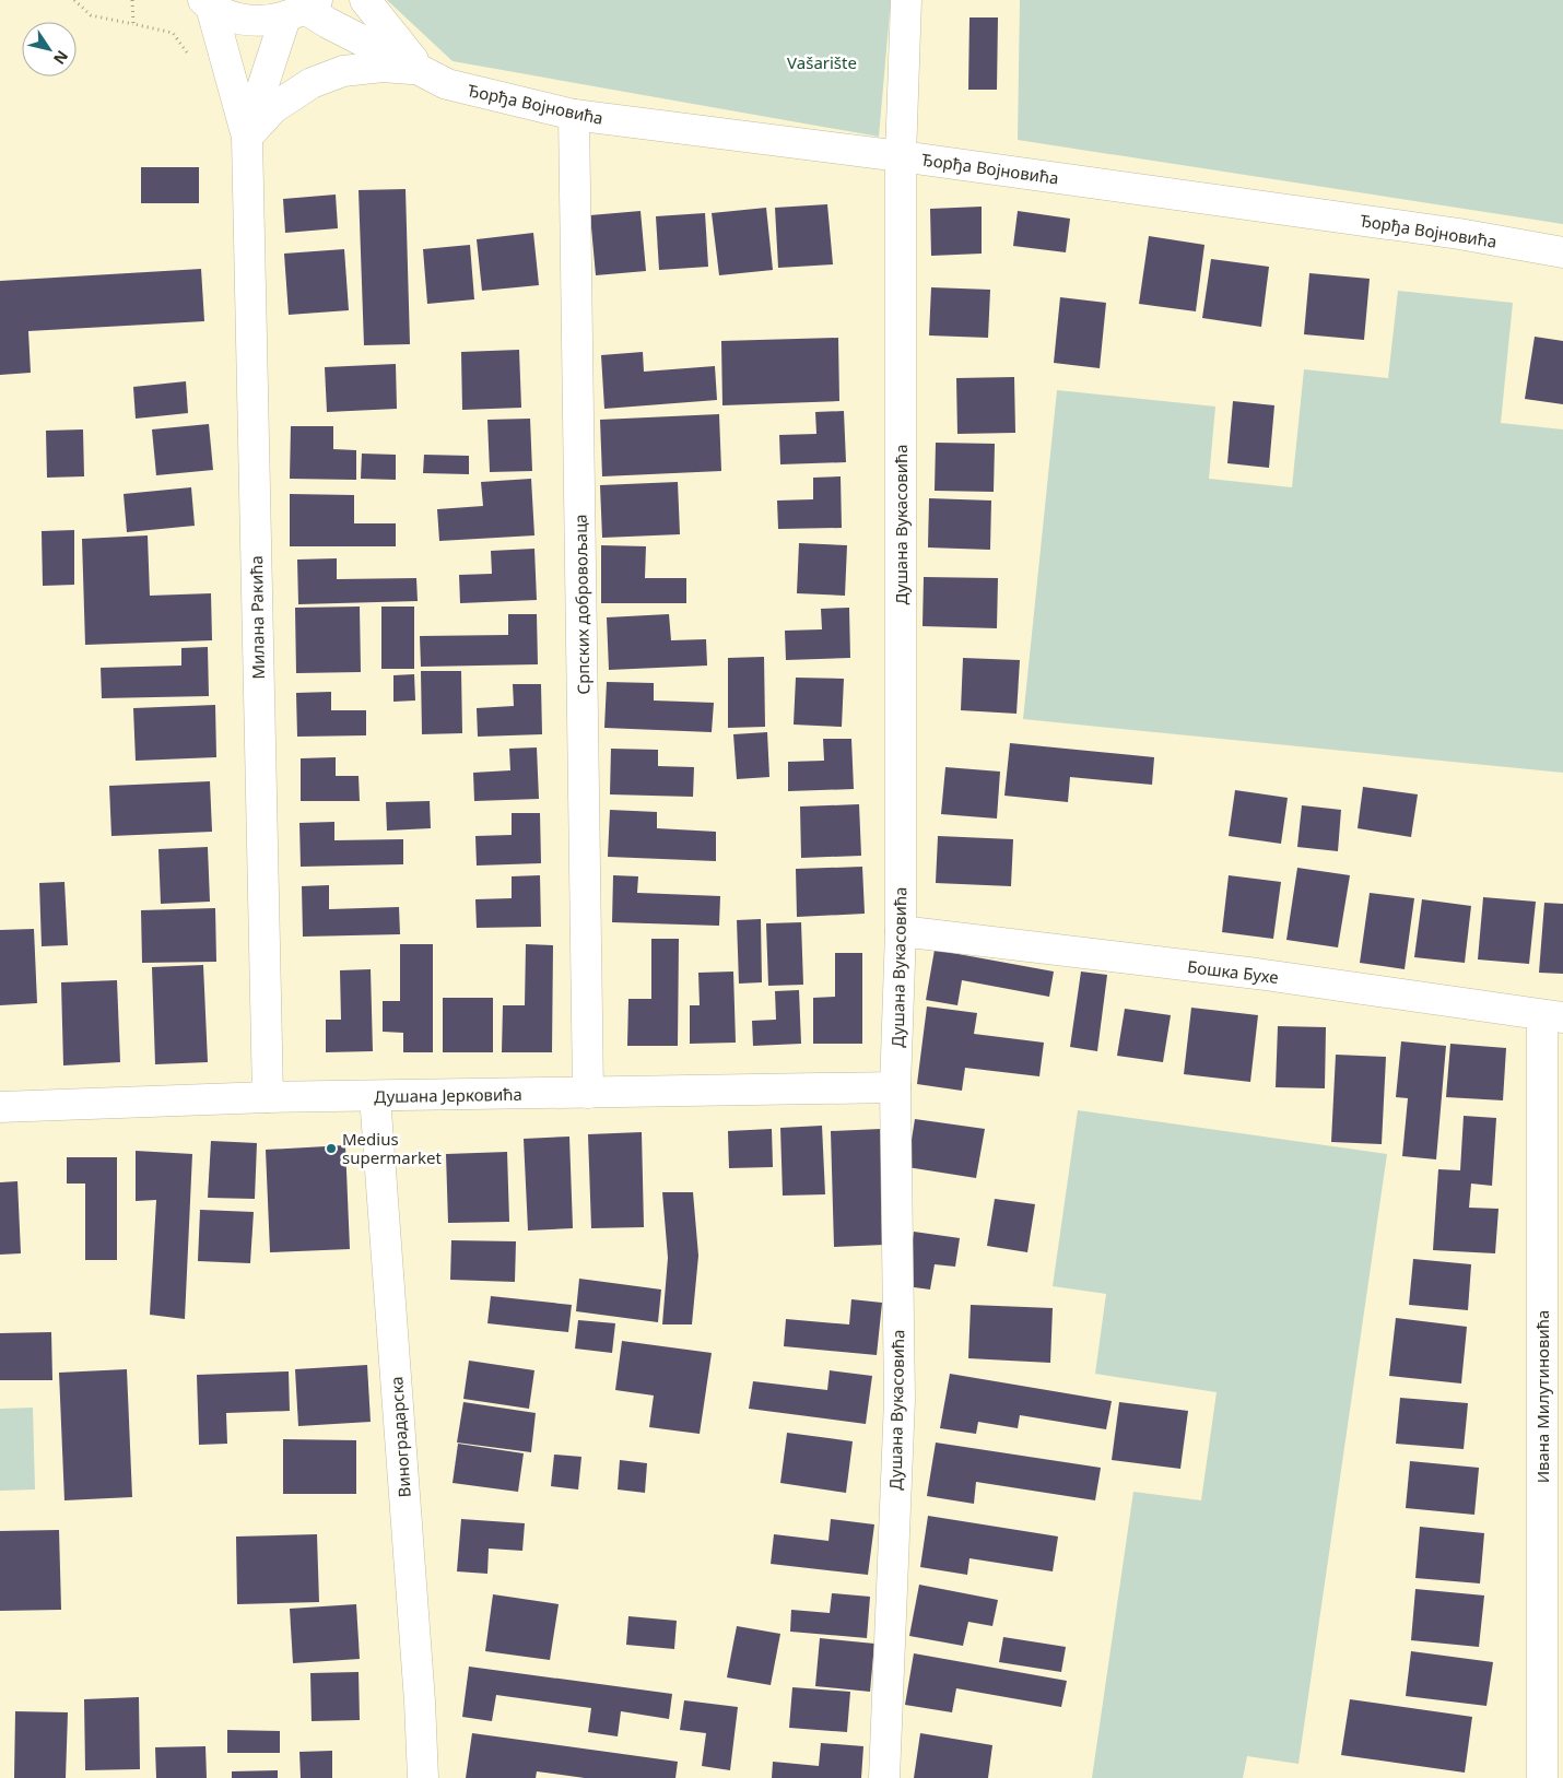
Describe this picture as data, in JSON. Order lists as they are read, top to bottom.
{
  "streets": {
    "street": [
      "Ђорђа Војновића",
      "Душана Вукасовића",
      "Српских добровољаца",
      "Милана Ракића",
      "Бошка Бухе",
      "Душана Јерковића",
      "Ивана Милутиновића",
      "Виноградарска"
    ]
  },
  "crossings": [
    ["Ђорђа Војновића", "Душана Вукасовића"],
    ["Ђорђа Војновића", "Српских добровољаца"],
    ["Ђорђа Војновића", "Милана Ракића"],
    ["Душана Вукасовића", "Бошка Бухе"],
    ["Душана Вукасовића", "Душана Јерковића"],
    ["Српских добровољаца", "Душана Јерковића"],
    ["Милана Ракића", "Душана Јерковића"],
    ["Бошка Бухе", "Ивана Милутиновића"],
    ["Душана Јерковића", "Виноградарска"]
  ],
  "parks": ["Vašarište"],
  "places": ["Medius supermarket"],
  "north": "bottom right"
}
